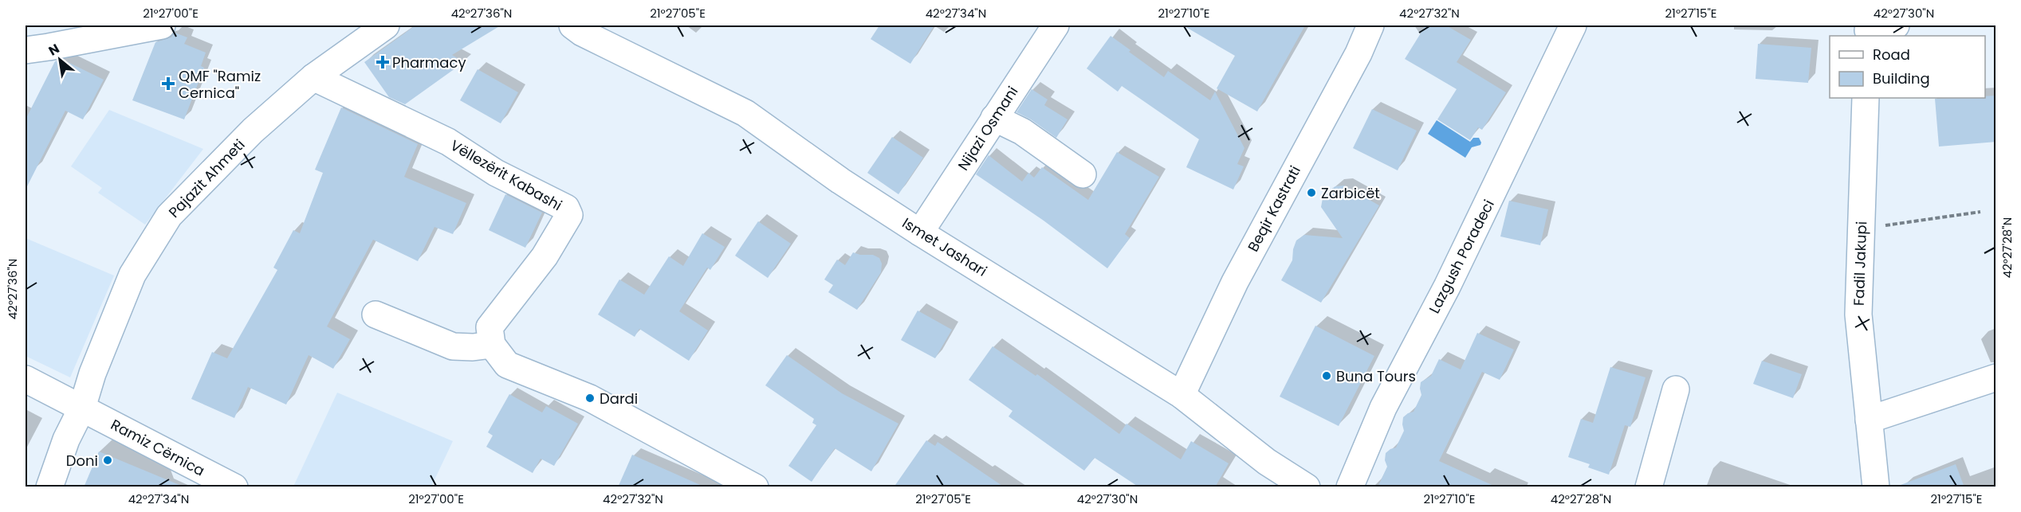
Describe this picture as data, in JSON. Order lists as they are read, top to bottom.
{
  "streets": {
    "street": [
      "Nijazi Osmani",
      "Vëllezërit Kabashi",
      "Pajazit Ahmeti",
      "Beqir Kastrati",
      "Ismet Jashari",
      "Lazgush Poradeci",
      "Fadil Jakupi",
      "Ramiz Cërnica"
    ]
  },
  "crossings": [
    ["Nijazi Osmani", "Ismet Jashari"],
    ["Vëllezërit Kabashi", "Pajazit Ahmeti"],
    ["Pajazit Ahmeti", "Ramiz Cërnica"],
    ["Beqir Kastrati", "Ismet Jashari"]
  ],
  "places": {
    "health": ["Pharmacy", "QMF \"Ramiz Cernica\""],
    "other": [
      "Zarbicët",
      "Buna Tours",
      "Dardi",
      "Doni"
    ]
  },
  "legend": ["Road", "Building"],
  "north": "top left",
  "coordinates": [
    "21°27'00\"E",
    "42°27'36\"N",
    "21°27'05\"E",
    "42°27'34\"N",
    "21°27'10\"E",
    "42°27'32\"N",
    "21°27'15\"E",
    "42°27'30\"N",
    "42°27'28\"N"
  ]
}
